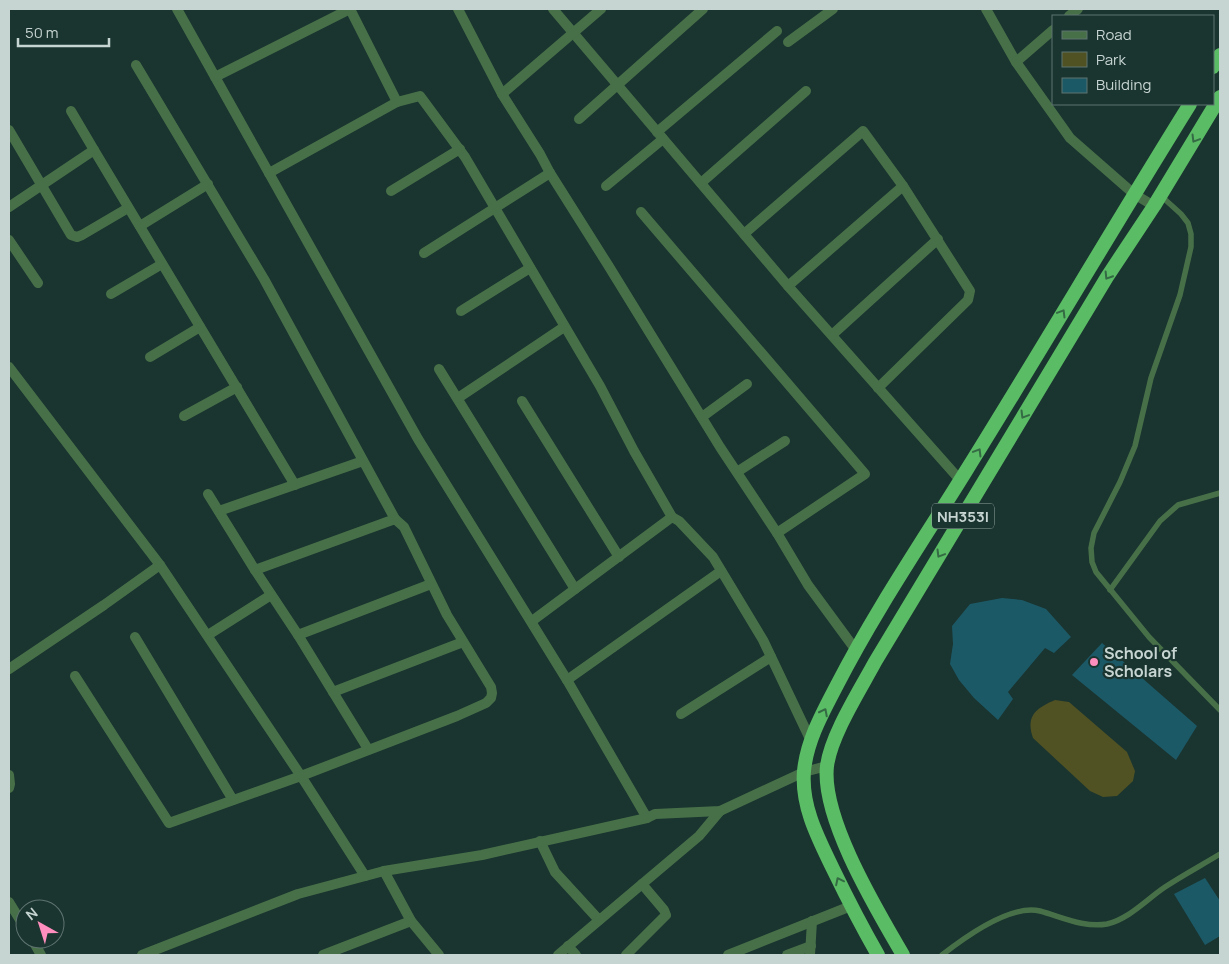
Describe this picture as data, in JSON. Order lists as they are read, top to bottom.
{
  "streets": {
    "highway": ["NH353I"]
  },
  "places": ["School of Scholars"],
  "legend": ["Road", "Park", "Building"],
  "scale_bar": "50 m",
  "north": "top left"
}
